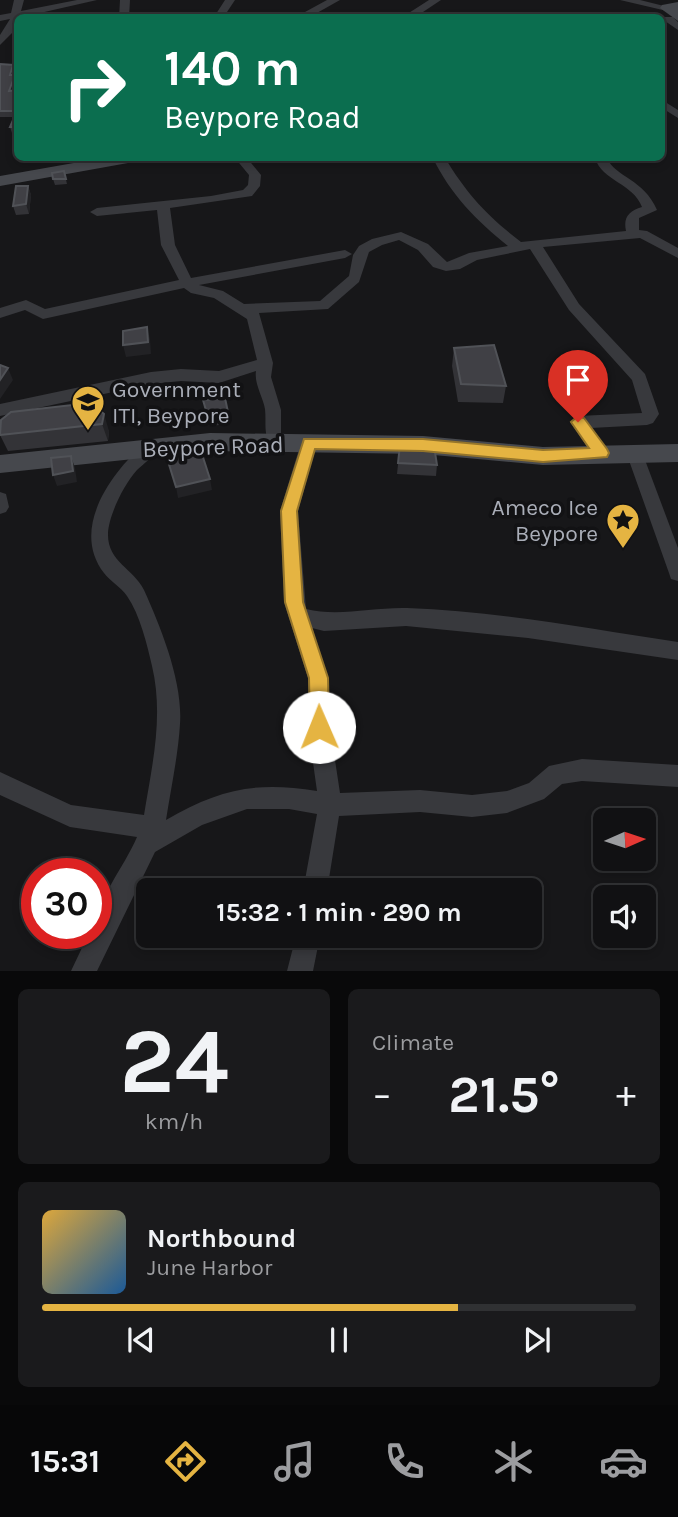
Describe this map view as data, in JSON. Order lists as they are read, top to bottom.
{
  "streets": {
    "main road": ["Beypore Road"]
  },
  "places": {
    "school or university": ["Government ITI, Beypore"],
    "place": ["Ameco Ice Beypore"]
  },
  "north": "right",
  "page": {
    "turn": ["140 m", "Beypore Road"],
    "limit": "30",
    "trip": "15:32 · 1 min · 290 m",
    "tile": [
      ["24", "km/h"],
      "Climate"
    ],
    "heat": ["−", "21.5°", "+"],
    "song": ["Northbound", "June Harbor"],
    "tabs": "15:31"
  }
}
